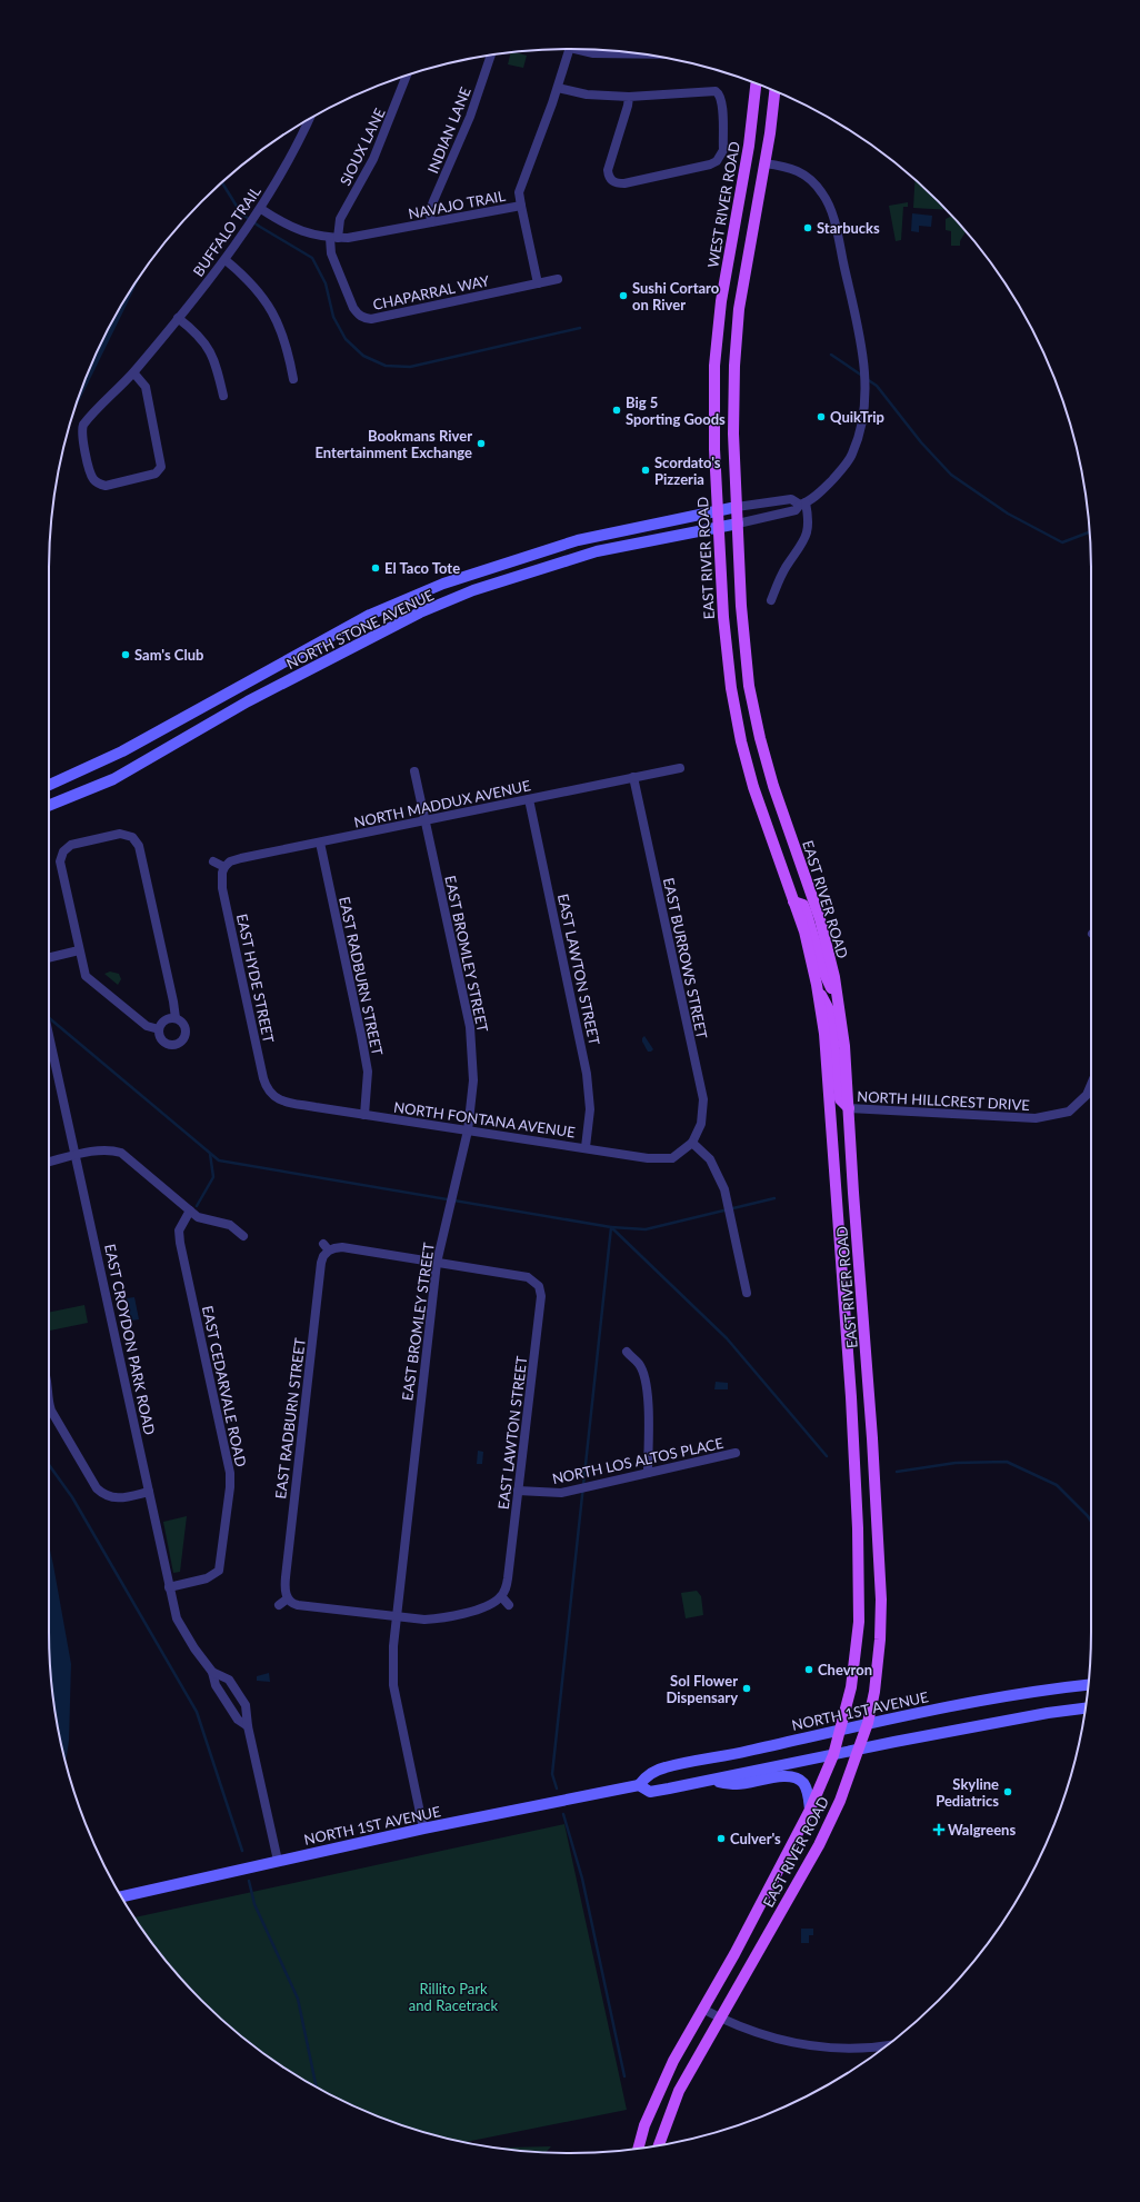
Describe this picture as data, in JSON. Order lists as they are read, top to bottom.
{
  "streets": {
    "main road": [
      "WEST RIVER ROAD",
      "EAST RIVER ROAD",
      "NORTH STONE AVENUE",
      "NORTH 1ST AVENUE"
    ],
    "street": [
      "INDIAN LANE",
      "SIOUX LANE",
      "NAVAJO TRAIL",
      "BUFFALO TRAIL",
      "CHAPARRAL WAY",
      "NORTH MADDUX AVENUE",
      "EAST BROMLEY STREET",
      "EAST BURROWS STREET",
      "EAST LAWTON STREET",
      "EAST RADBURN STREET",
      "EAST HYDE STREET",
      "NORTH HILLCREST DRIVE",
      "NORTH FONTANA AVENUE",
      "EAST CROYDON PARK ROAD",
      "EAST CEDARVALE ROAD",
      "NORTH LOS ALTOS PLACE"
    ]
  },
  "crossings": [
    ["INDIAN LANE", "NAVAJO TRAIL"],
    ["SIOUX LANE", "NAVAJO TRAIL"],
    ["SIOUX LANE", "CHAPARRAL WAY"],
    ["NAVAJO TRAIL", "BUFFALO TRAIL"],
    ["NAVAJO TRAIL", "CHAPARRAL WAY"],
    ["WEST RIVER ROAD", "EAST RIVER ROAD"],
    ["EAST RIVER ROAD", "NORTH STONE AVENUE"],
    ["EAST RIVER ROAD", "NORTH HILLCREST DRIVE"],
    ["EAST RIVER ROAD", "NORTH 1ST AVENUE"],
    ["NORTH MADDUX AVENUE", "EAST BROMLEY STREET"],
    ["NORTH MADDUX AVENUE", "EAST BURROWS STREET"],
    ["NORTH MADDUX AVENUE", "EAST LAWTON STREET"],
    ["NORTH MADDUX AVENUE", "EAST RADBURN STREET"],
    ["NORTH MADDUX AVENUE", "EAST HYDE STREET"],
    ["EAST BROMLEY STREET", "EAST LAWTON STREET"],
    ["EAST BROMLEY STREET", "EAST RADBURN STREET"],
    ["EAST BROMLEY STREET", "NORTH FONTANA AVENUE"],
    ["EAST BROMLEY STREET", "NORTH 1ST AVENUE"],
    ["EAST BURROWS STREET", "NORTH FONTANA AVENUE"],
    ["EAST LAWTON STREET", "EAST RADBURN STREET"],
    ["EAST LAWTON STREET", "NORTH FONTANA AVENUE"],
    ["EAST LAWTON STREET", "NORTH LOS ALTOS PLACE"],
    ["EAST RADBURN STREET", "NORTH FONTANA AVENUE"],
    ["EAST HYDE STREET", "NORTH FONTANA AVENUE"],
    ["EAST CROYDON PARK ROAD", "EAST CEDARVALE ROAD"],
    ["EAST CROYDON PARK ROAD", "NORTH 1ST AVENUE"]
  ],
  "parks": ["Rillito Park and Racetrack"],
  "places": {
    "other": [
      "Starbucks",
      "Sushi Cortaro on River",
      "Big 5 Sporting Goods",
      "QuikTrip",
      "Bookmans River Entertainment Exchange",
      "Scordato's Pizzeria",
      "El Taco Tote",
      "Sam's Club",
      "Chevron",
      "Sol Flower Dispensary",
      "Skyline Pediatrics",
      "Culver's"
    ],
    "health": ["Walgreens"]
  }
}
